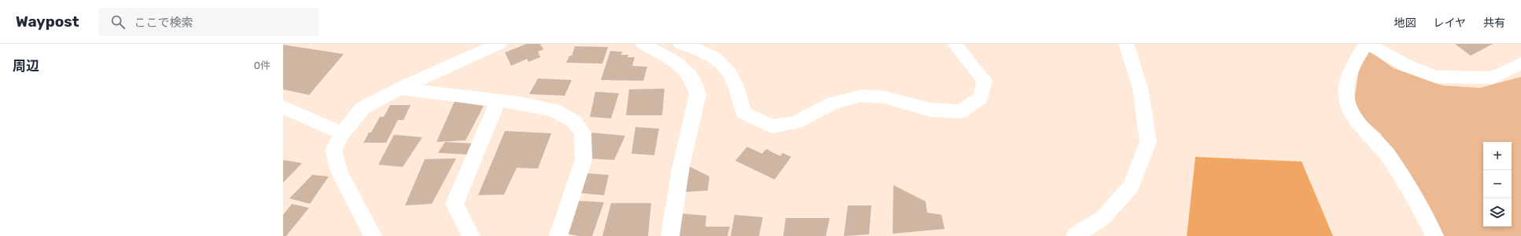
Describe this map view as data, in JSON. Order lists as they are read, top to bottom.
{
  "page": {
    "header": "Waypost",
    "search": "ここで検索",
    "nav": ["地図", "レイヤ", "共有"],
    "heading": ["周辺", "0件"],
    "map_buttons": ["+", "−"]
  }
}
